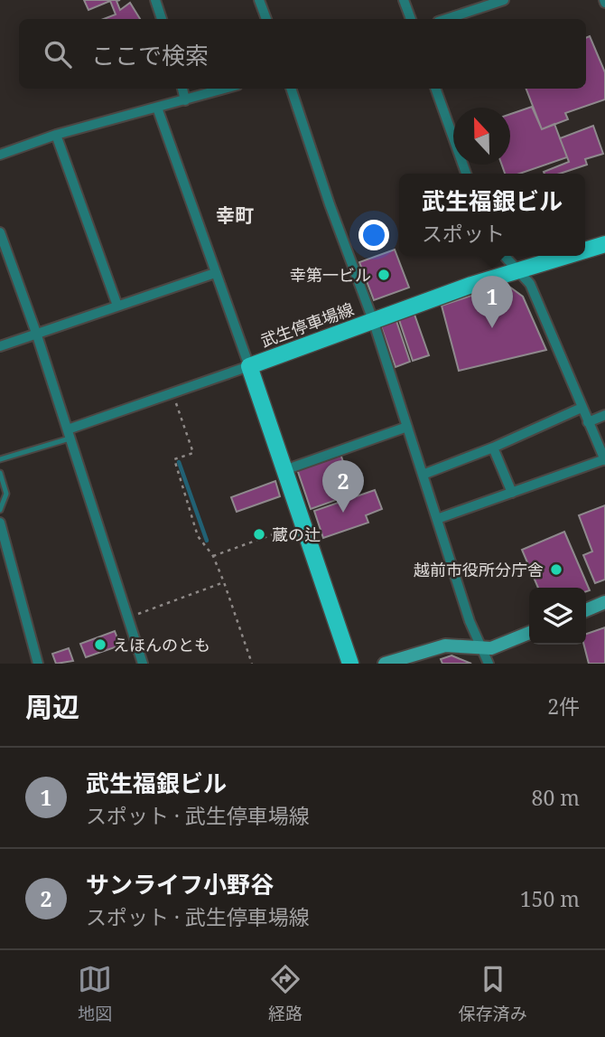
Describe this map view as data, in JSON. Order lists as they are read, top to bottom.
{
  "streets": {
    "main road": ["武生停車場線"]
  },
  "districts": ["幸町"],
  "places": [
    "幸第一ビル",
    "蔵の辻",
    "越前市役所分庁舎",
    "えほんのとも"
  ],
  "north": "top",
  "page": {
    "search": "ここで検索",
    "popup": ["武生福銀ビル", "スポット"],
    "pins": ["1", "2"],
    "heading": ["周辺", "2件"],
    "list": [
      {
        "mark": "1",
        "name": "武生福銀ビル",
        "note": "スポット · 武生停車場線",
        "value": "80 m"
      },
      {
        "mark": "2",
        "name": "サンライフ小野谷",
        "note": "スポット · 武生停車場線",
        "value": "150 m"
      }
    ],
    "nav": ["地図", "経路", "保存済み"]
  }
}
